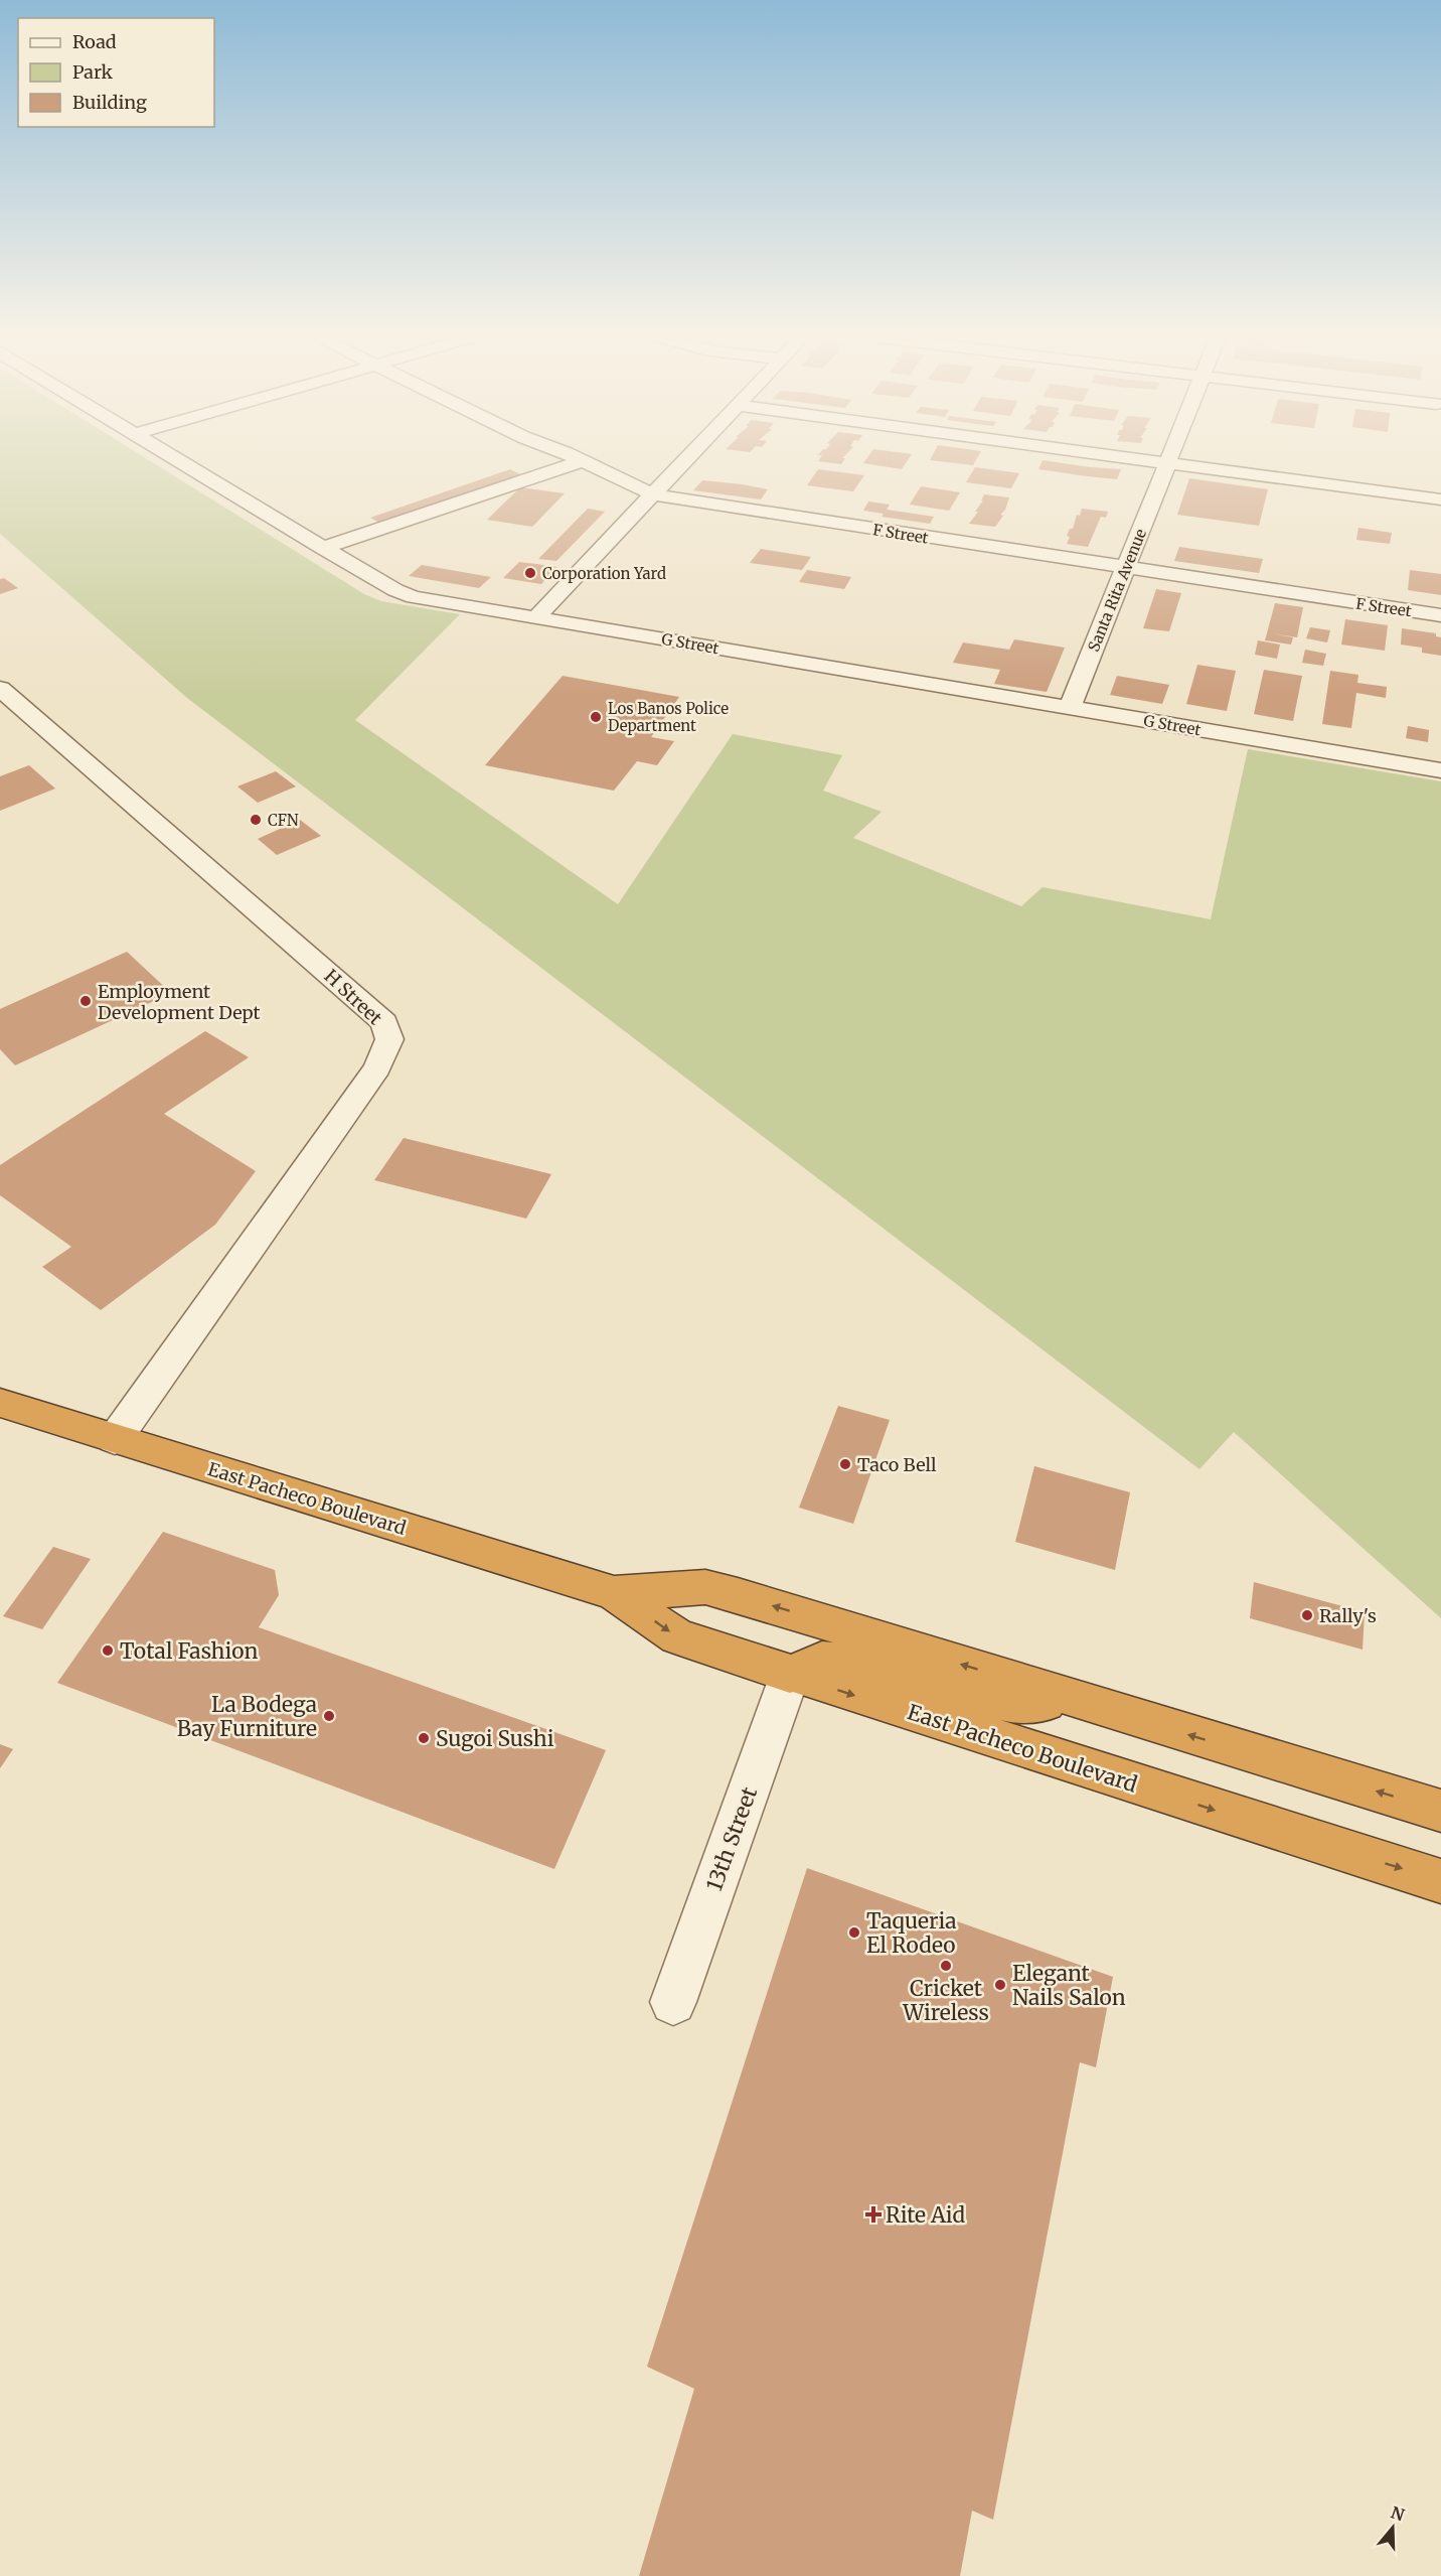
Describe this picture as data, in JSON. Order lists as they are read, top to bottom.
{
  "streets": {
    "highway": ["East Pacheco Boulevard"],
    "street": [
      "F Street",
      "Santa Rita Avenue",
      "G Street",
      "H Street",
      "13th Street"
    ]
  },
  "crossings": [
    ["F Street", "Santa Rita Avenue"],
    ["Santa Rita Avenue", "G Street"],
    ["H Street", "East Pacheco Boulevard"],
    ["East Pacheco Boulevard", "13th Street"]
  ],
  "places": {
    "other": [
      "Corporation Yard",
      "Los Banos Police Department",
      "CFN",
      "Employment Development Dept",
      "Taco Bell",
      "Rally's",
      "Total Fashion",
      "La Bodega Bay Furniture",
      "Sugoi Sushi",
      "Taqueria El Rodeo",
      "Cricket Wireless",
      "Elegant Nails Salon"
    ],
    "health": ["Rite Aid"]
  },
  "legend": ["Road", "Park", "Building"],
  "north": "top"
}
